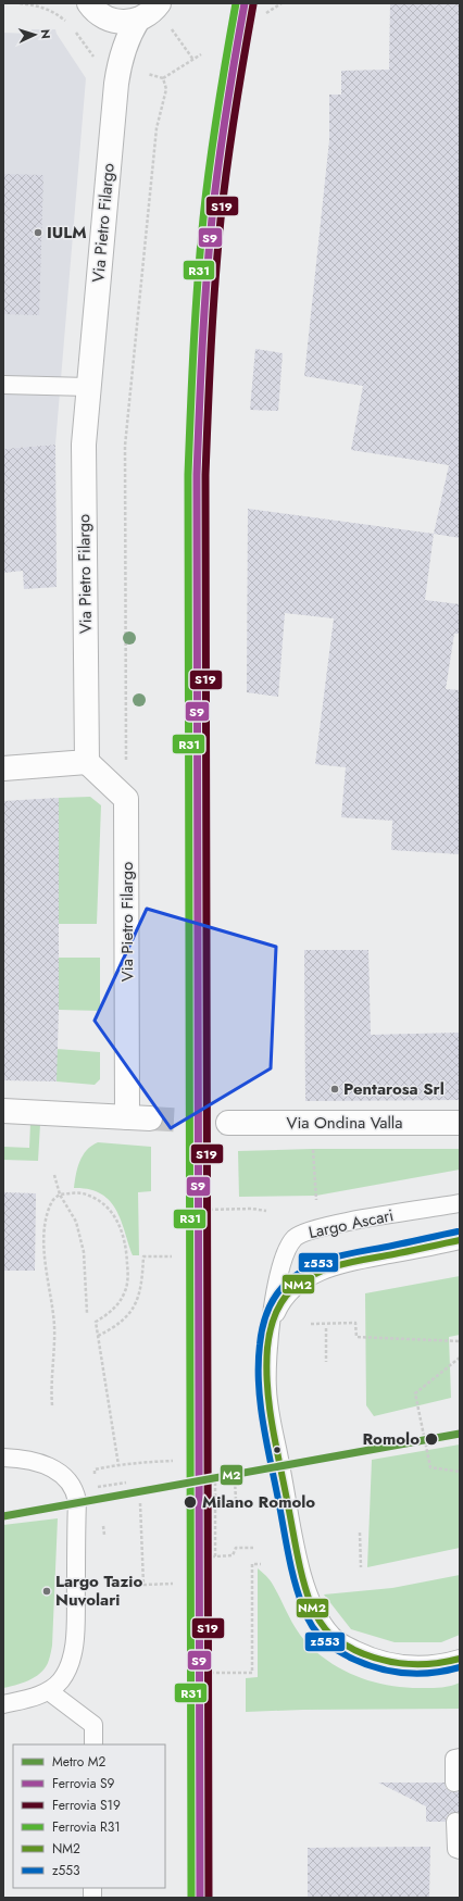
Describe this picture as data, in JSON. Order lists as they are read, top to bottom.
{
  "streets": {
    "street": ["Via Pietro Filargo", "Via Ondina Valla"],
    "lane": ["Largo Ascari"]
  },
  "places": [
    "IULM",
    "Pentarosa Srl",
    "Romolo",
    "Milano Romolo",
    "Largo Tazio Nuvolari"
  ],
  "lines": [
    "rail line S9",
    "rail line R31",
    "rail line S19",
    "transit line z553",
    "transit line NM2",
    "metro line M2"
  ],
  "legend": [
    "Metro M2",
    "Ferrovia S9",
    "Ferrovia S19",
    "Ferrovia R31",
    "NM2",
    "z553"
  ],
  "north": "right"
}
